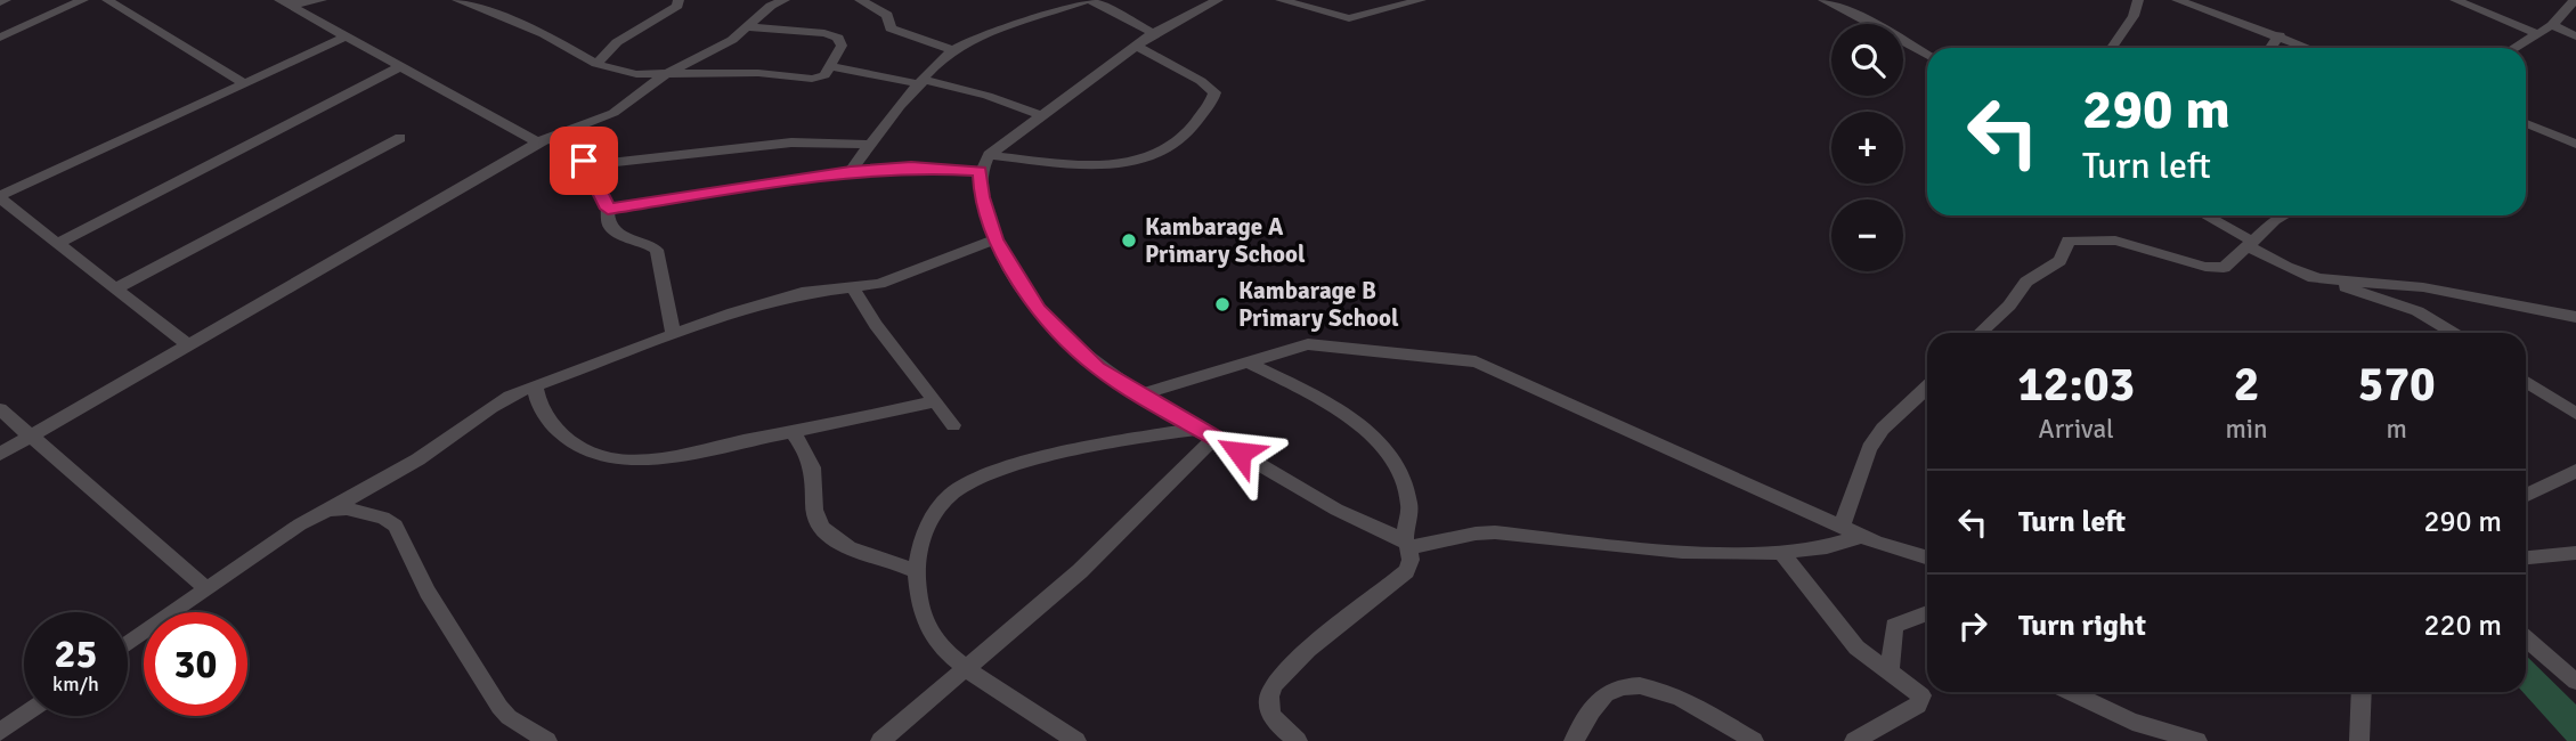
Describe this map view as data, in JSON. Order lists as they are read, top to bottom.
{
  "places": ["Kambarage A Primary School", "Kambarage B Primary School"],
  "page": {
    "map_buttons": ["+", "−"],
    "turn": ["290 m", "Turn left"],
    "eta": [
      "12:03",
      "Arrival",
      "2",
      "min",
      "570",
      "m"
    ],
    "list": [
      {
        "name": "Turn left",
        "value": "290 m"
      },
      {
        "name": "Turn right",
        "value": "220 m"
      }
    ],
    "speed": "25 km/h",
    "limit": "30"
  }
}
